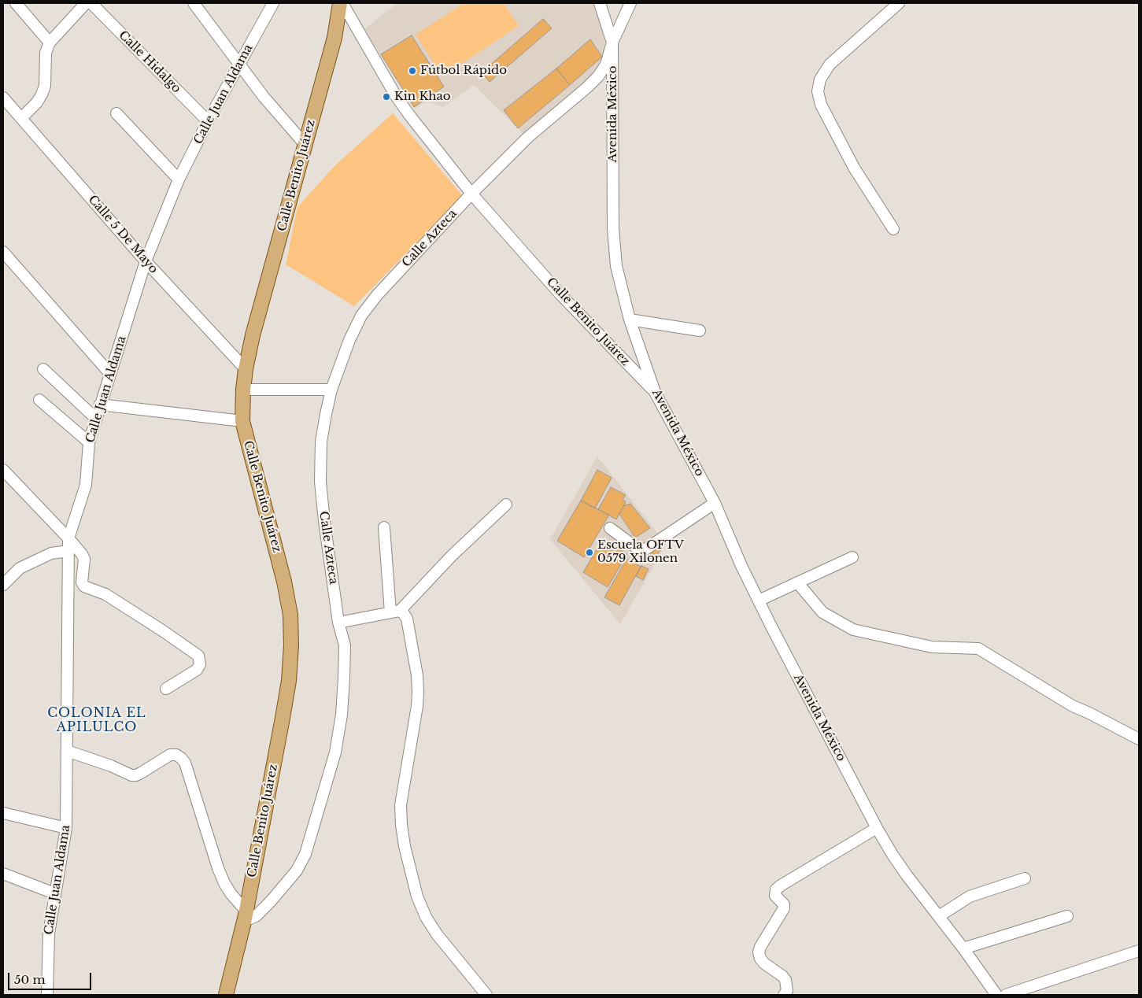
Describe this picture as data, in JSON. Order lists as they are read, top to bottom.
{
  "streets": {
    "main road": ["Calle Benito Juárez"],
    "street": [
      "Calle Hidalgo",
      "Calle Juan Aldama",
      "Avenida México",
      "Calle 5 De Mayo",
      "Calle Azteca"
    ]
  },
  "crossings": [
    ["Calle Hidalgo", "Calle Juan Aldama"],
    ["Calle Juan Aldama", "Calle 5 De Mayo"],
    ["Avenida México", "Calle Benito Juárez"],
    ["Avenida México", "Calle Azteca"],
    ["Calle Benito Juárez", "Calle 5 De Mayo"],
    ["Calle Benito Juárez", "Calle Azteca"]
  ],
  "districts": ["COLONIA EL APILULCO"],
  "places": ["Fútbol Rápido", "Kin Khao", "Escuela OFTV 0579 Xilonen"],
  "scale_bar": "50 m"
}
